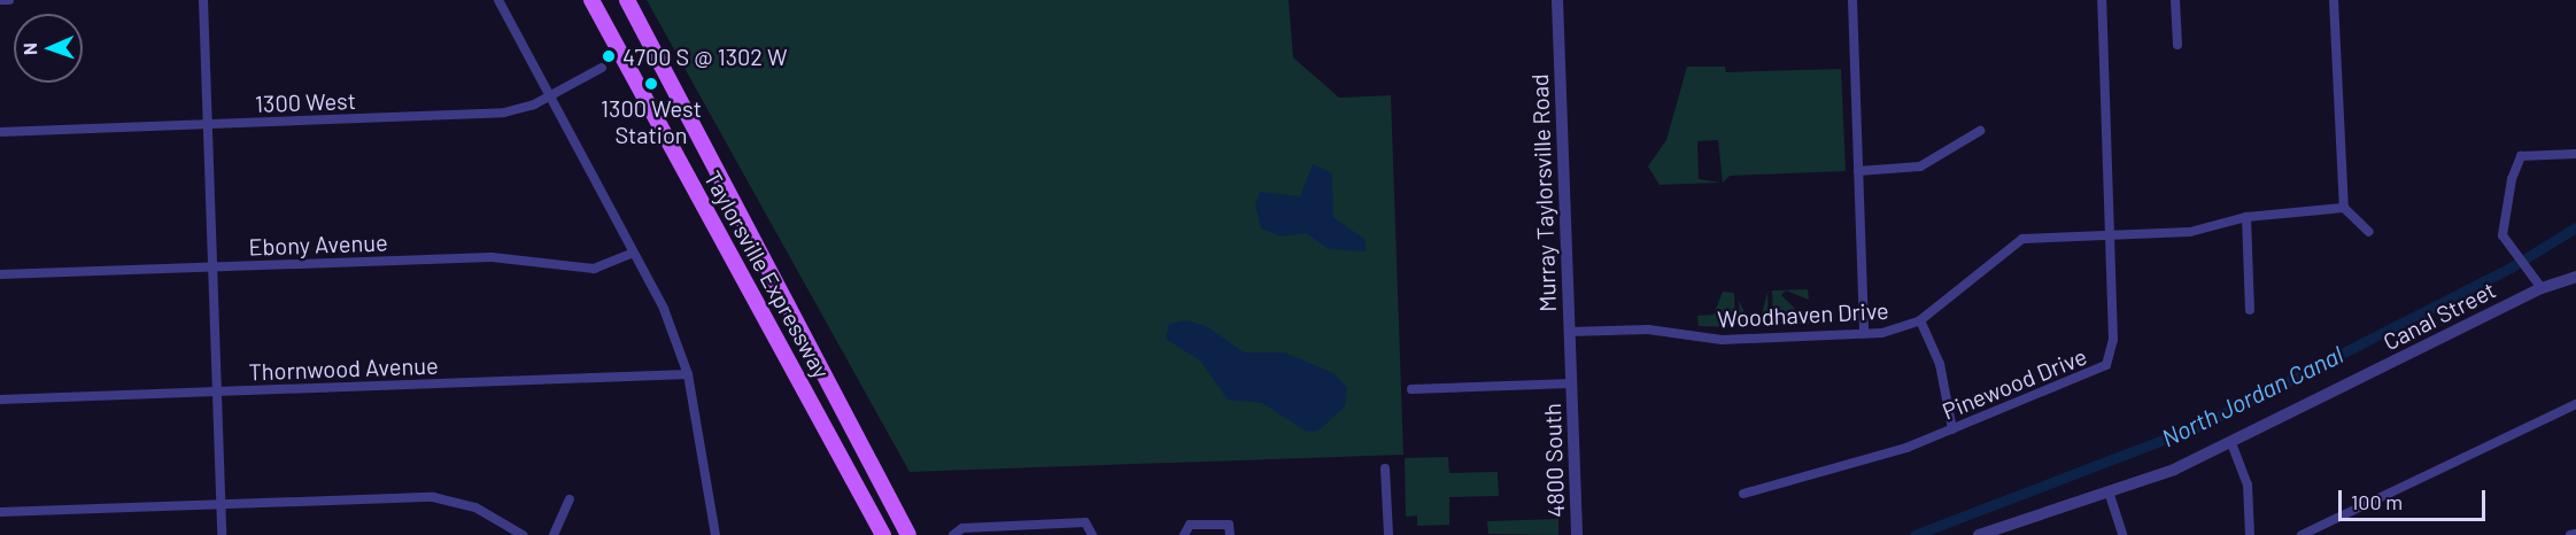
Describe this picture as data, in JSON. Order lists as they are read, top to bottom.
{
  "streets": {
    "main road": ["Taylorsville Expressway"],
    "street": [
      "1300 West",
      "Murray Taylorsville Road",
      "Ebony Avenue",
      "Woodhaven Drive",
      "Canal Street",
      "Thornwood Avenue",
      "Pinewood Drive",
      "4800 South"
    ]
  },
  "crossings": [
    ["Murray Taylorsville Road", "Woodhaven Drive"],
    ["Murray Taylorsville Road", "4800 South"],
    ["Woodhaven Drive", "Pinewood Drive"]
  ],
  "water": ["North Jordan Canal"],
  "places": ["4700 S @ 1302 W", "1300 West Station"],
  "scale_bar": "100 m",
  "north": "left"
}
